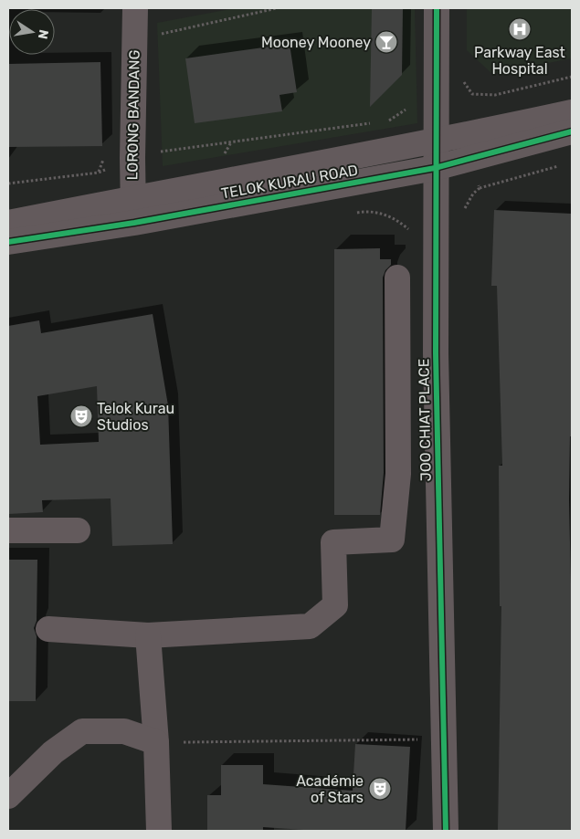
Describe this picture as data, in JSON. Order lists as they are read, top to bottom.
{
  "streets": {
    "street": ["LORONG BANDANG", "TELOK KURAU ROAD", "JOO CHIAT PLACE"]
  },
  "crossings": [
    ["LORONG BANDANG", "TELOK KURAU ROAD"],
    ["TELOK KURAU ROAD", "JOO CHIAT PLACE"]
  ],
  "places": {
    "hospital": ["Parkway East Hospital"],
    "bar": ["Mooney Mooney"],
    "theatre": ["Telok Kurau Studios", "Académie of Stars"]
  },
  "north": "right"
}
